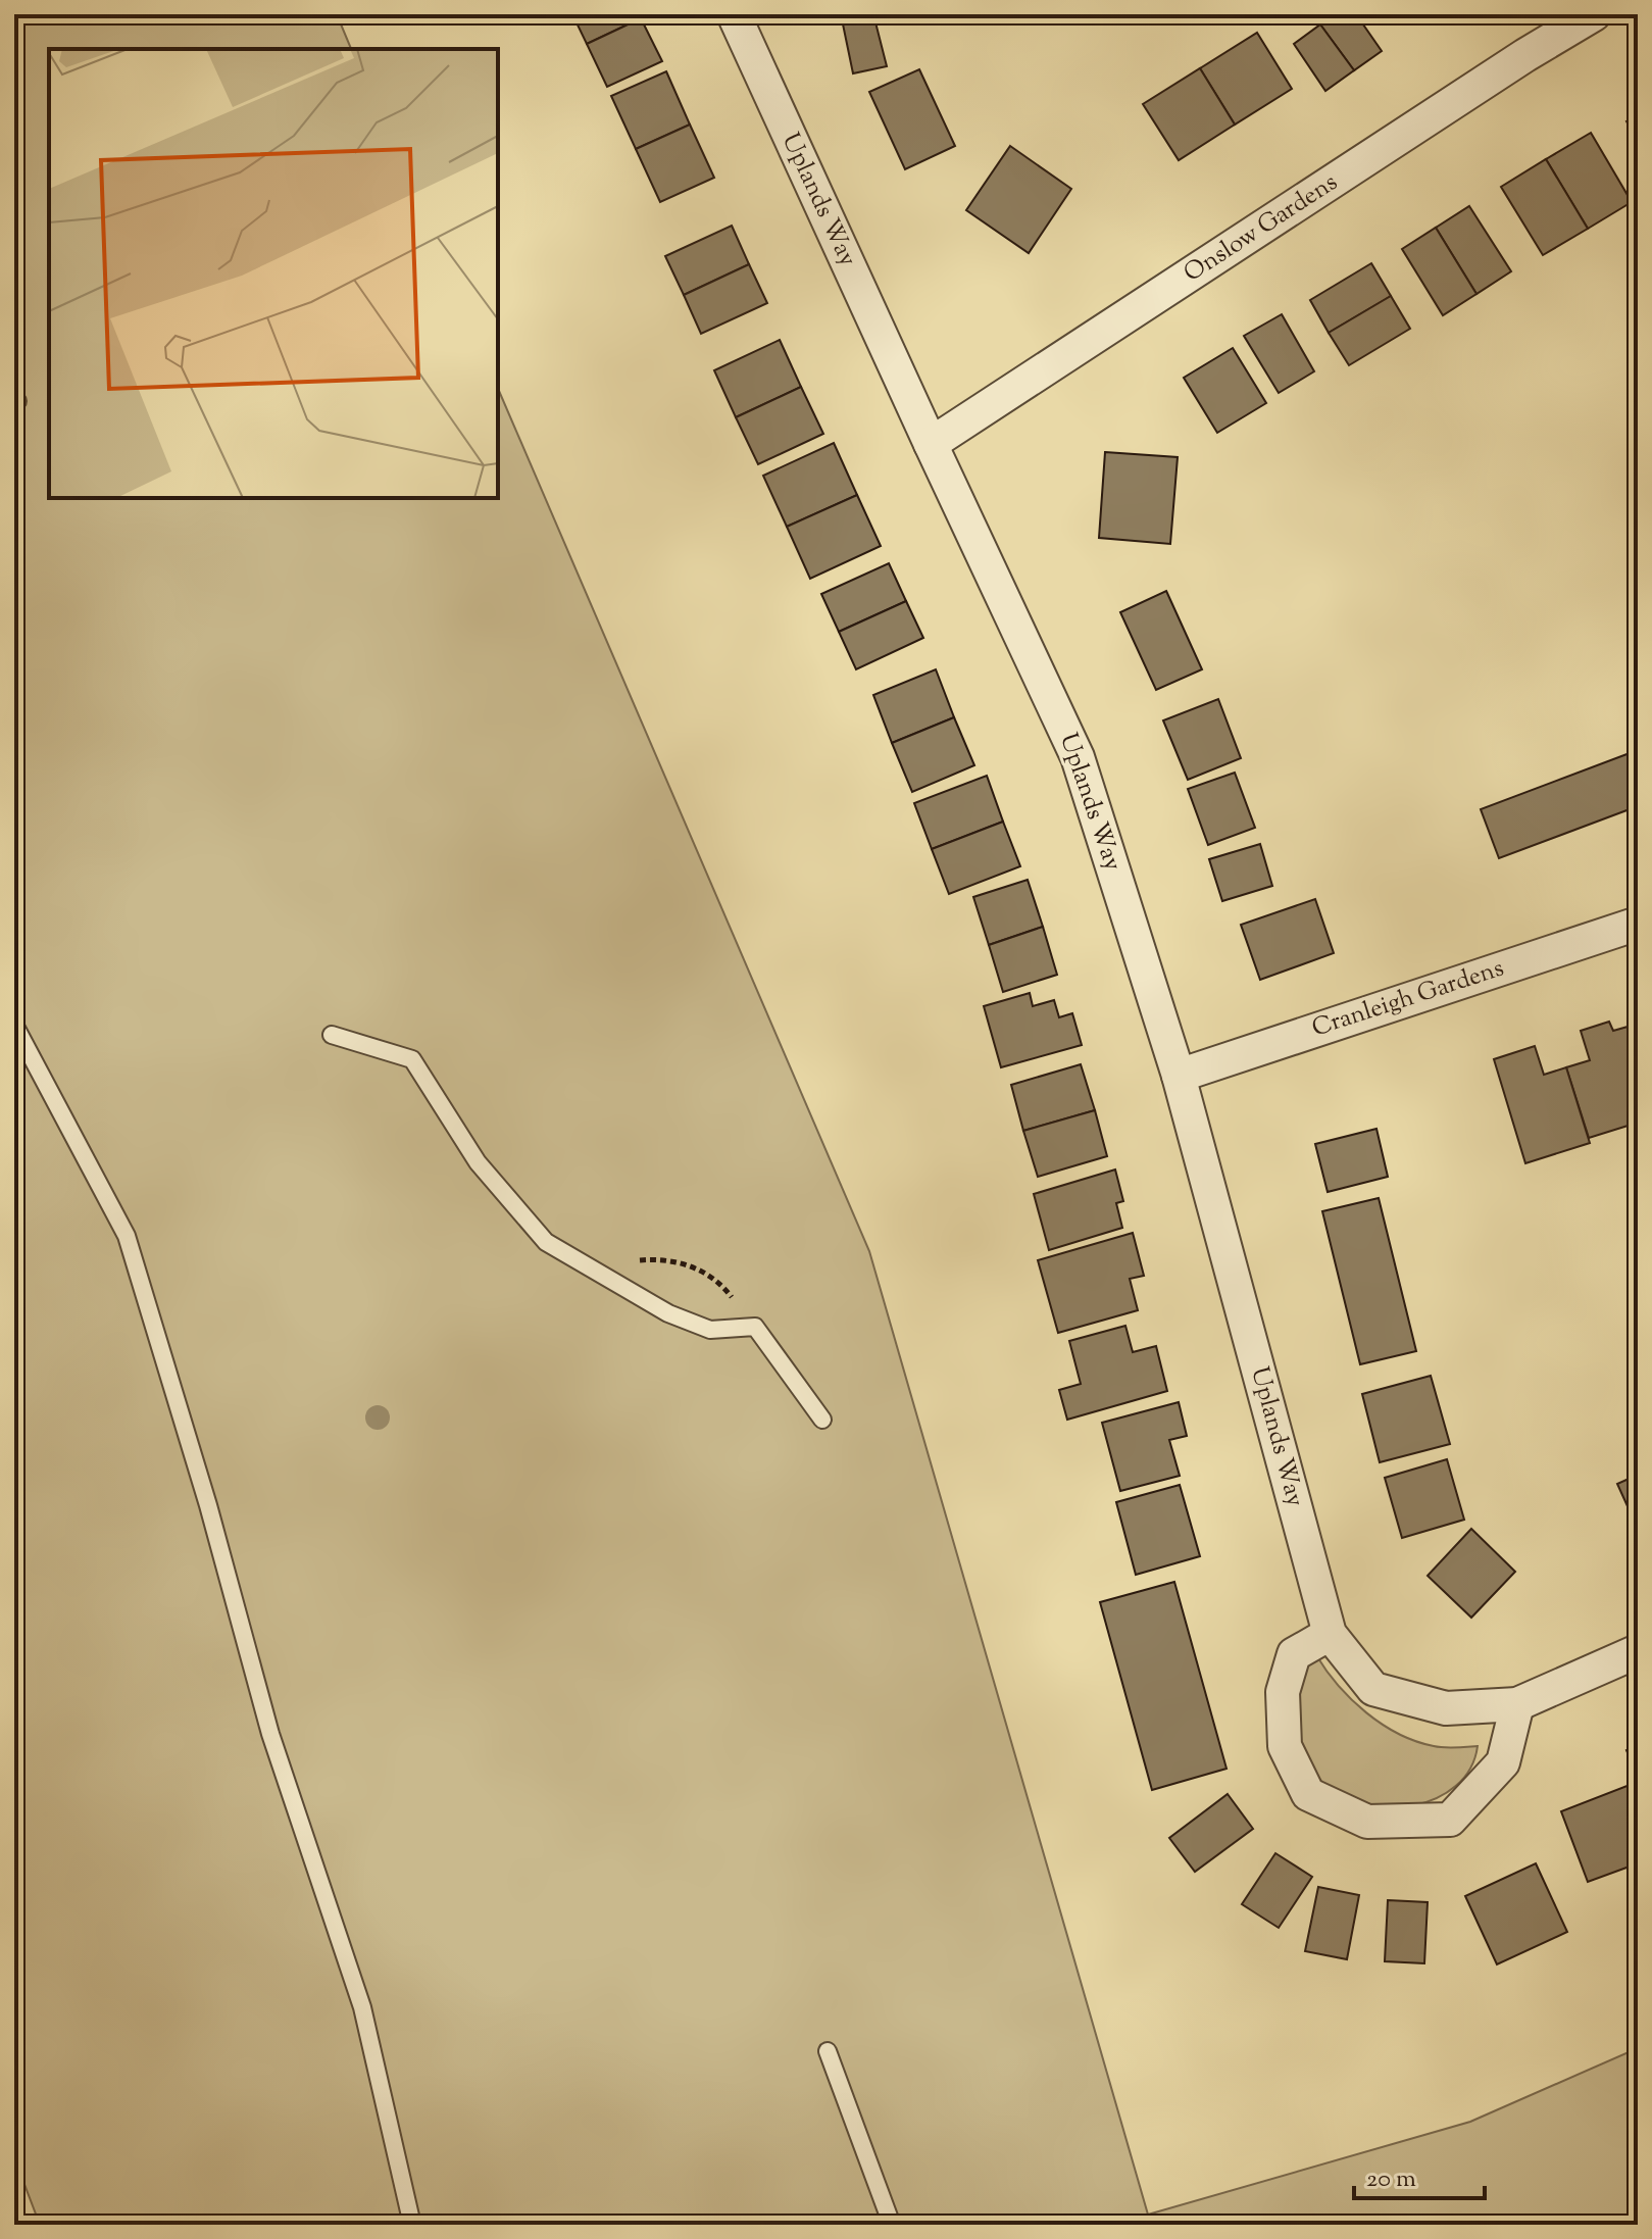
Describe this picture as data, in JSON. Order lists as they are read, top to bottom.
{
  "streets": {
    "street": ["Uplands Way", "Onslow Gardens", "Cranleigh Gardens"]
  },
  "crossings": [
    ["Uplands Way", "Onslow Gardens"],
    ["Uplands Way", "Cranleigh Gardens"]
  ],
  "scale_bar": "20 m"
}
